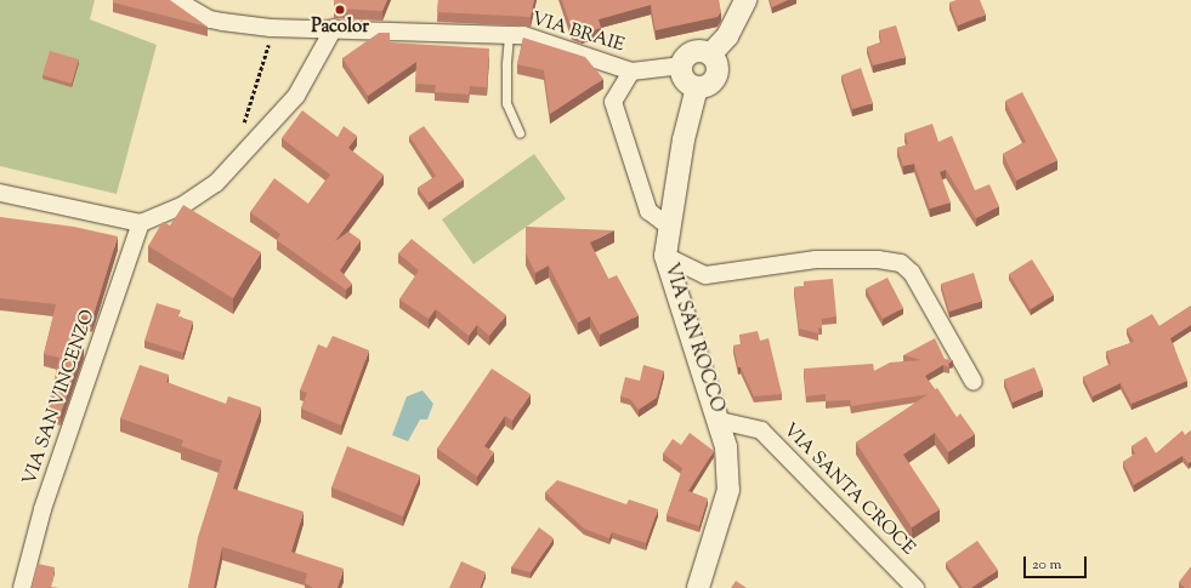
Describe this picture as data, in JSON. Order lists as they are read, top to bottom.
{
  "streets": {
    "street": [
      "VIA BRAIE",
      "VIA SAN ROCCO",
      "VIA SAN VINCENZO",
      "VIA SANTA CROCE"
    ]
  },
  "crossings": [
    ["VIA BRAIE", "VIA SAN ROCCO"],
    ["VIA SAN ROCCO", "VIA SANTA CROCE"]
  ],
  "places": ["Pacolor"],
  "scale_bar": "20 m"
}
